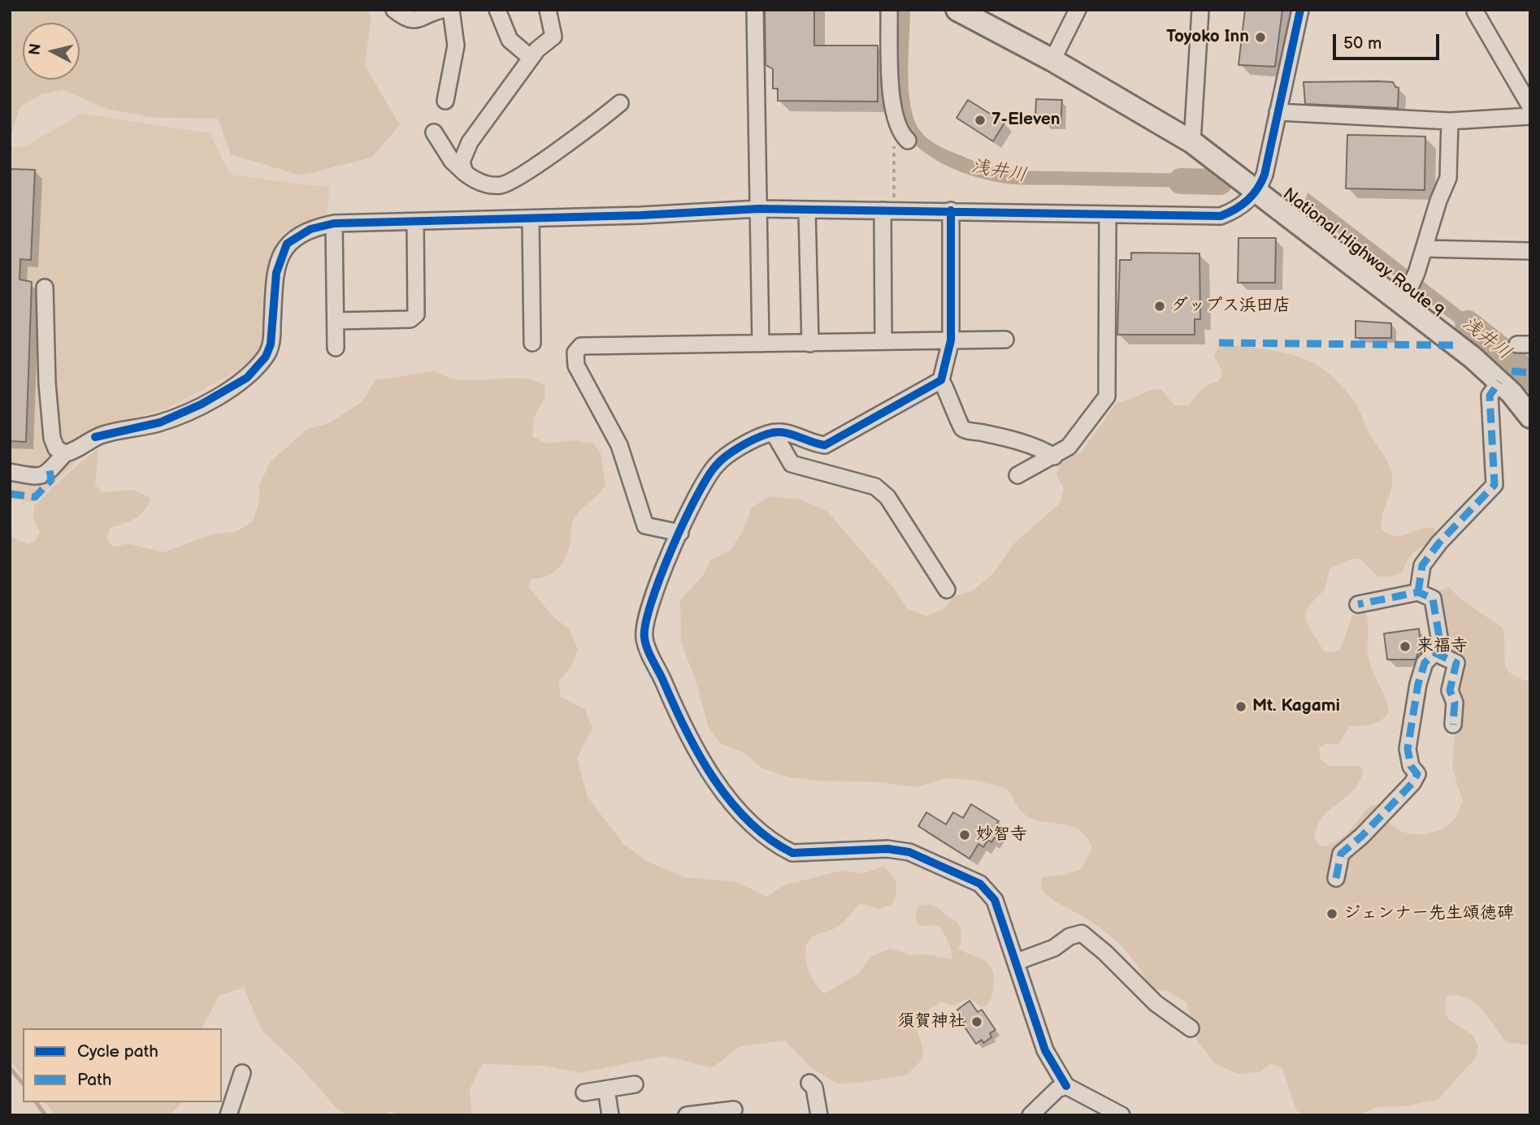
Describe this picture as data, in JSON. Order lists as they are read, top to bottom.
{
  "streets": {
    "highway": ["National Highway Route 9"]
  },
  "water": ["浅井川"],
  "places": [
    "Toyoko Inn",
    "7-Eleven",
    "ダップス浜田店",
    "来福寺",
    "Mt. Kagami",
    "妙智寺",
    "ジェンナー先生頌徳碑",
    "須賀神社"
  ],
  "legend": ["Cycle path", "Path"],
  "scale_bar": "50 m",
  "north": "left"
}
